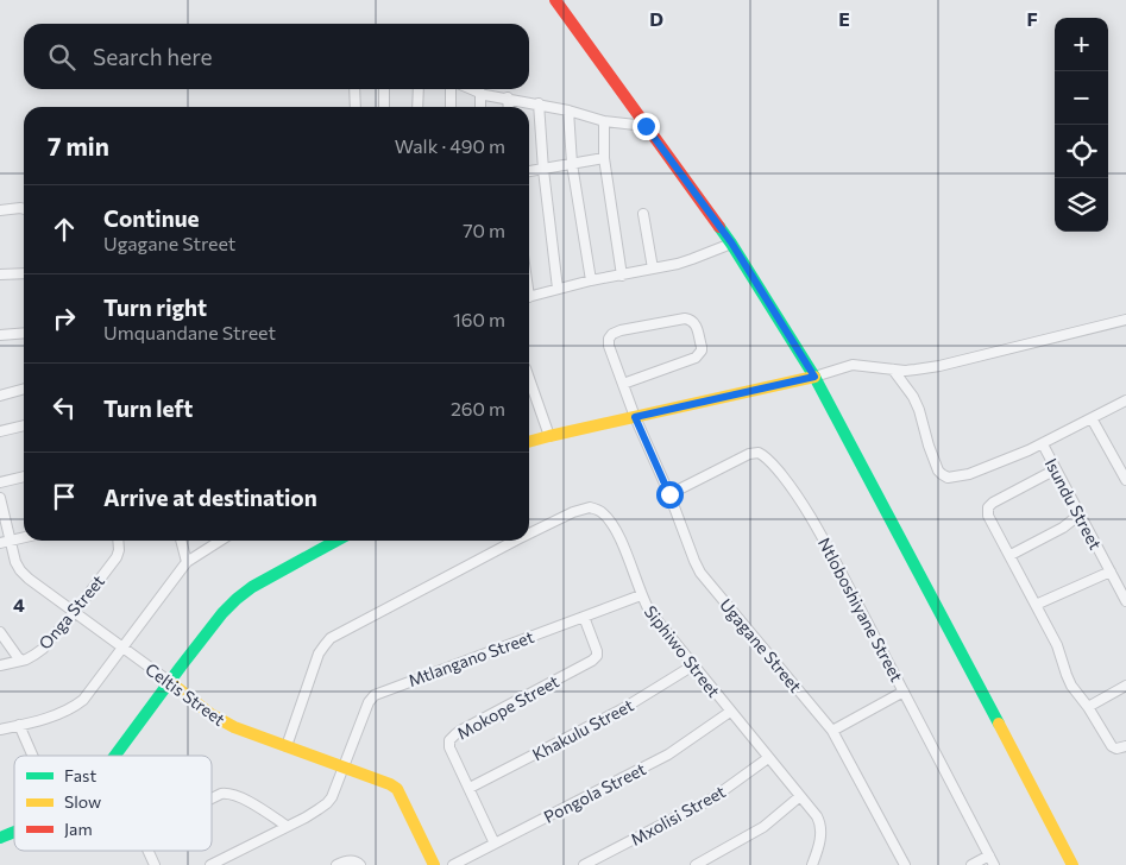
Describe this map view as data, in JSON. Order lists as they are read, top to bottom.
{
  "streets": {
    "street": [
      "Isundu Street",
      "Ntloboshiyane Street",
      "Onga Street",
      "Ugagane Street",
      "Siphiwo Street",
      "Mtlangano Street",
      "Celtis Street",
      "Mokope Street",
      "Khakulu Street",
      "Pongola Street",
      "Mxolisi Street"
    ]
  },
  "crossings": [
    ["Ntloboshiyane Street", "Ugagane Street"],
    ["Onga Street", "Celtis Street"],
    ["Siphiwo Street", "Mtlangano Street"],
    ["Siphiwo Street", "Celtis Street"],
    ["Siphiwo Street", "Khakulu Street"],
    ["Siphiwo Street", "Pongola Street"],
    ["Siphiwo Street", "Mxolisi Street"],
    ["Mtlangano Street", "Celtis Street"],
    ["Mtlangano Street", "Mokope Street"],
    ["Mokope Street", "Khakulu Street"],
    ["Mokope Street", "Pongola Street"]
  ],
  "legend": ["Fast", "Slow", "Jam"],
  "page": {
    "map_buttons": ["+", "−"],
    "search": "Search here",
    "heading": ["7 min", "Walk · 490 m"],
    "list": [
      ["Continue", "Ugagane Street", "70 m"],
      ["Turn right", "Umquandane Street", "160 m"],
      ["Turn left", "260 m"],
      "Arrive at destination"
    ]
  },
  "grid": {
    "columns": ["D", "E", "F"],
    "rows": ["4"]
  }
}
